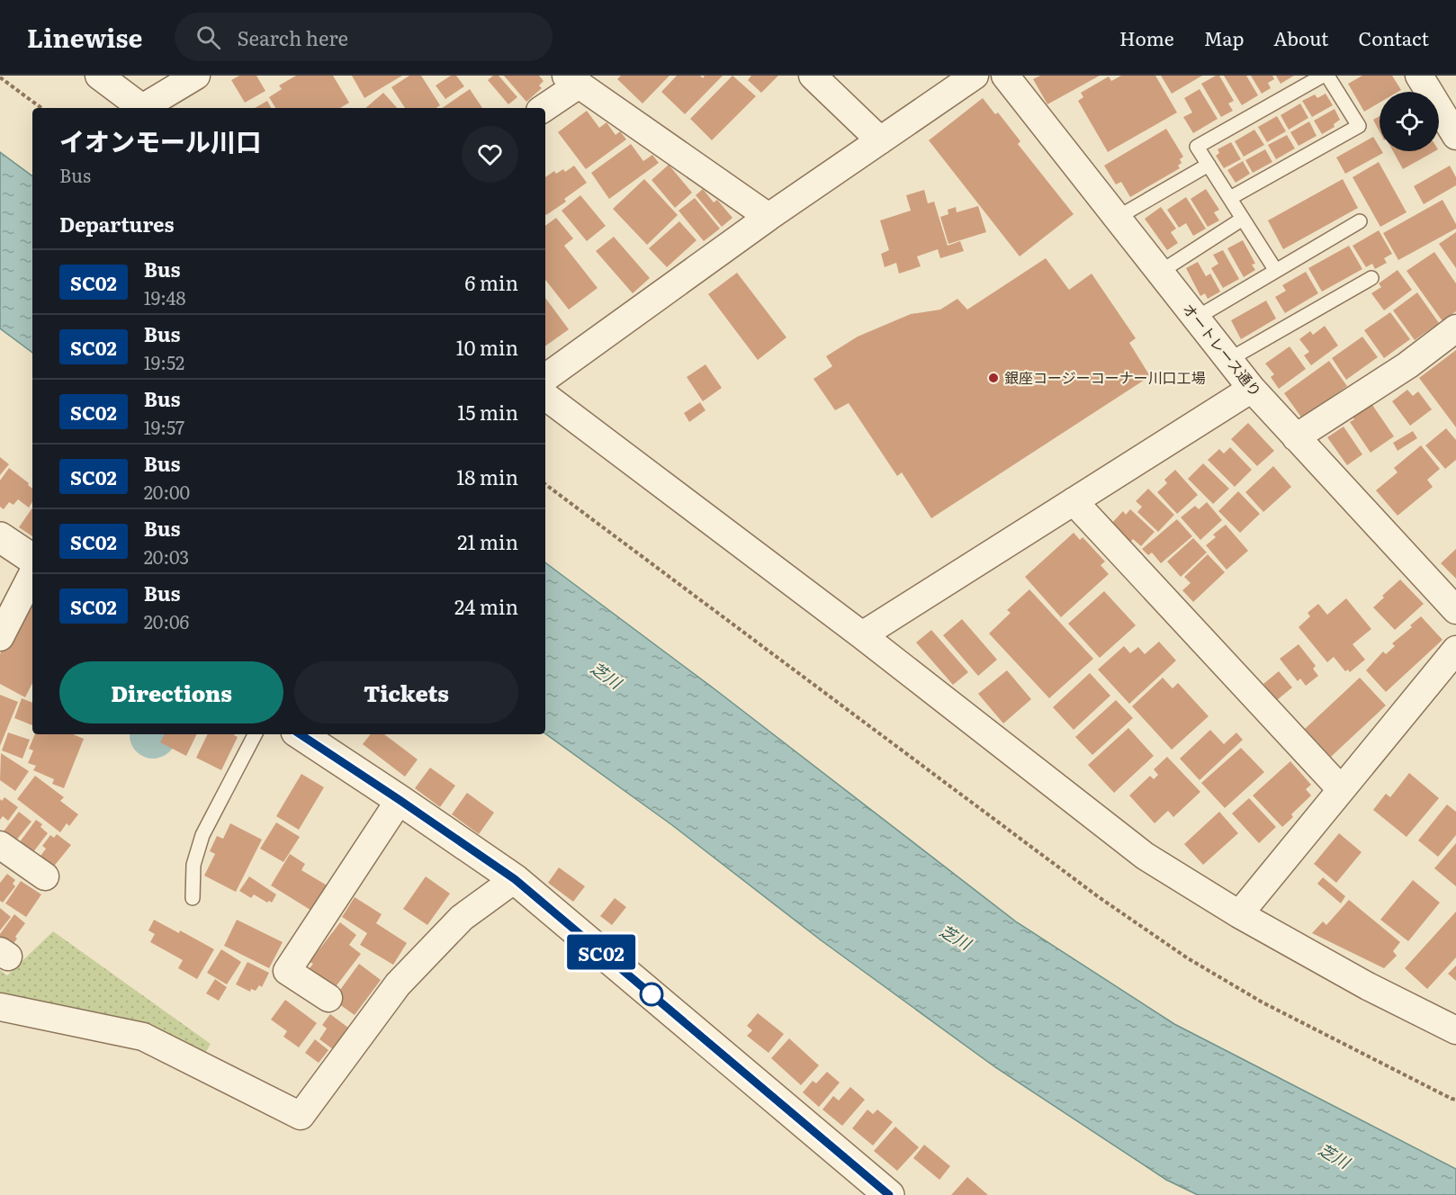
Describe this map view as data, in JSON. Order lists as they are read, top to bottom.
{
  "streets": {
    "street": ["オートレース通り"]
  },
  "water": ["芝川"],
  "places": ["銀座コージーコーナー川口工場"],
  "lines": ["bus line SC02"],
  "page": {
    "header": "Linewise",
    "search": "Search here",
    "nav": [
      "Home",
      "Map",
      "About",
      "Contact"
    ],
    "on_map": "SC02",
    "heading": [
      ["イオンモール川口", "Bus"],
      "Departures"
    ],
    "list": [
      {
        "mark": "SC02",
        "name": "Bus",
        "note": "19:48",
        "value": "6 min"
      },
      {
        "mark": "SC02",
        "name": "Bus",
        "note": "19:52",
        "value": "10 min"
      },
      {
        "mark": "SC02",
        "name": "Bus",
        "note": "19:57",
        "value": "15 min"
      },
      {
        "mark": "SC02",
        "name": "Bus",
        "note": "20:00",
        "value": "18 min"
      },
      {
        "mark": "SC02",
        "name": "Bus",
        "note": "20:03",
        "value": "21 min"
      },
      {
        "mark": "SC02",
        "name": "Bus",
        "note": "20:06",
        "value": "24 min"
      }
    ],
    "buttons": ["Directions", "Tickets"]
  }
}
